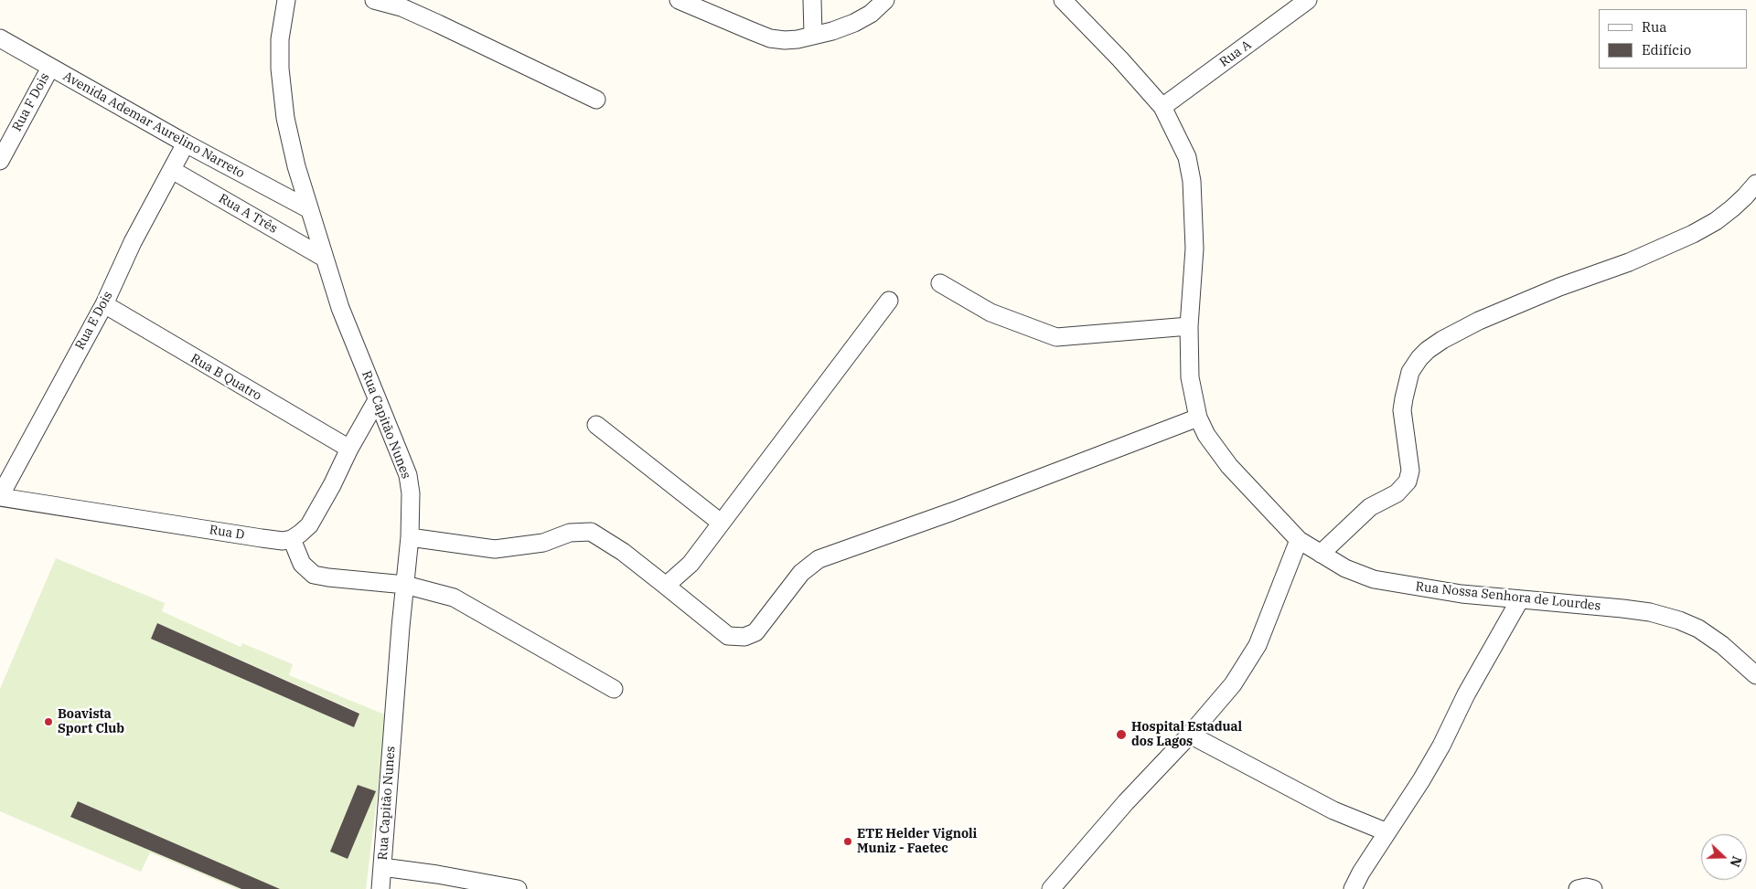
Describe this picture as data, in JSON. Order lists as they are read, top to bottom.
{
  "streets": {
    "street": [
      "Rua A",
      "Rua F Dois",
      "Avenida Ademar Aurelino Narreto",
      "Rua A Três",
      "Rua E Dois",
      "Rua B Quatro",
      "Rua Capitão Nunes",
      "Rua D",
      "Rua Nossa Senhora de Lourdes"
    ]
  },
  "crossings": [
    ["Rua A", "Rua Nossa Senhora de Lourdes"],
    ["Rua F Dois", "Avenida Ademar Aurelino Narreto"],
    ["Avenida Ademar Aurelino Narreto", "Rua E Dois"],
    ["Avenida Ademar Aurelino Narreto", "Rua Capitão Nunes"],
    ["Rua A Três", "Rua E Dois"],
    ["Rua A Três", "Rua Capitão Nunes"],
    ["Rua E Dois", "Rua B Quatro"],
    ["Rua E Dois", "Rua D"]
  ],
  "places": ["Boavista Sport Club", "Hospital Estadual dos Lagos", "ETE Helder Vignoli Muniz - Faetec"],
  "legend": ["Rua", "Edifício"],
  "north": "right"
}
